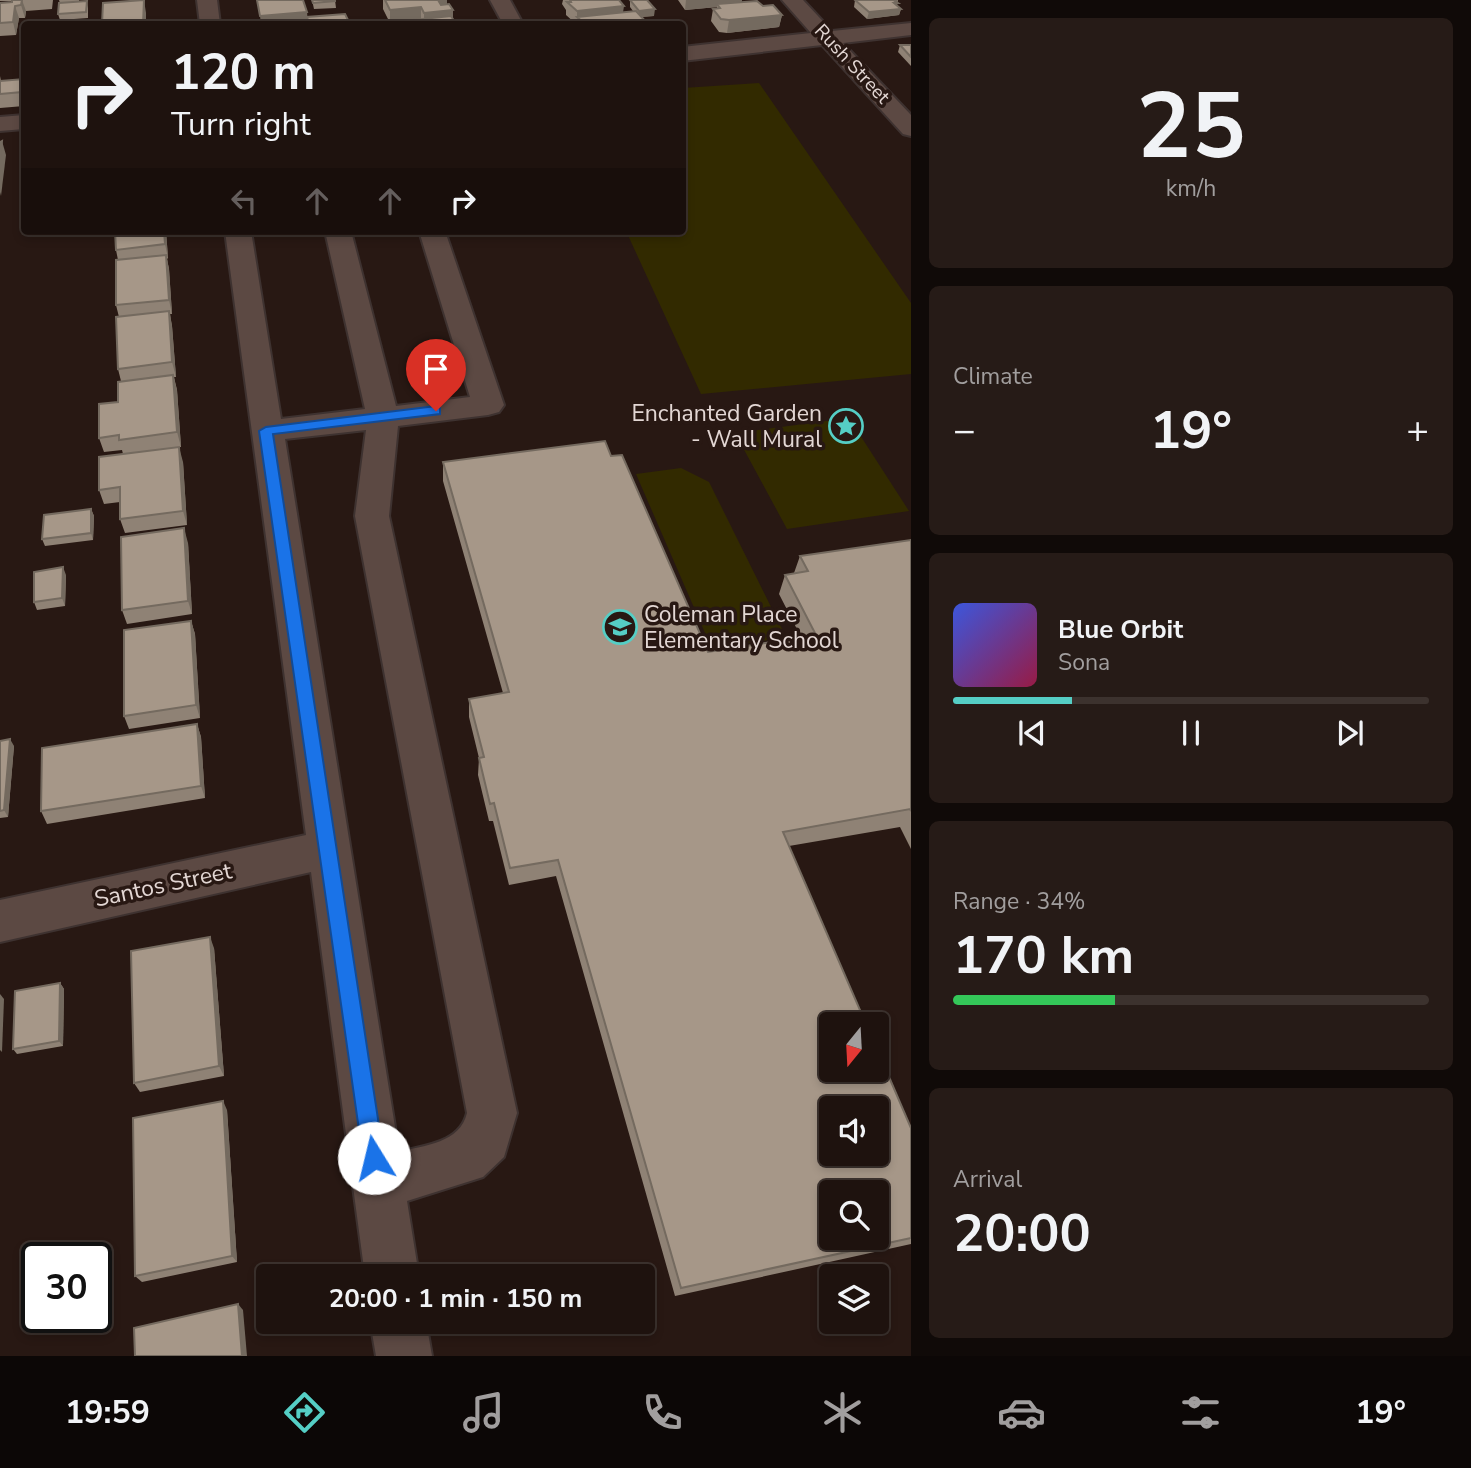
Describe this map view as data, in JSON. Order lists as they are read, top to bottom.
{
  "streets": {
    "street": ["Rush Street", "Santos Street"]
  },
  "places": {
    "place": ["Enchanted Garden - Wall Mural"],
    "school or university": ["Coleman Place Elementary School"]
  },
  "north": "bottom",
  "page": {
    "tile": [
      ["25", "km/h"],
      "Climate",
      ["Range · 34%", "170 km"],
      ["Arrival", "20:00"]
    ],
    "turn": ["120 m", "Turn right"],
    "heat": ["−", "19°", "+"],
    "song": ["Blue Orbit", "Sona"],
    "limit": "30",
    "trip": "20:00 · 1 min · 150 m",
    "tabs": ["19:59", "19°"]
  }
}
